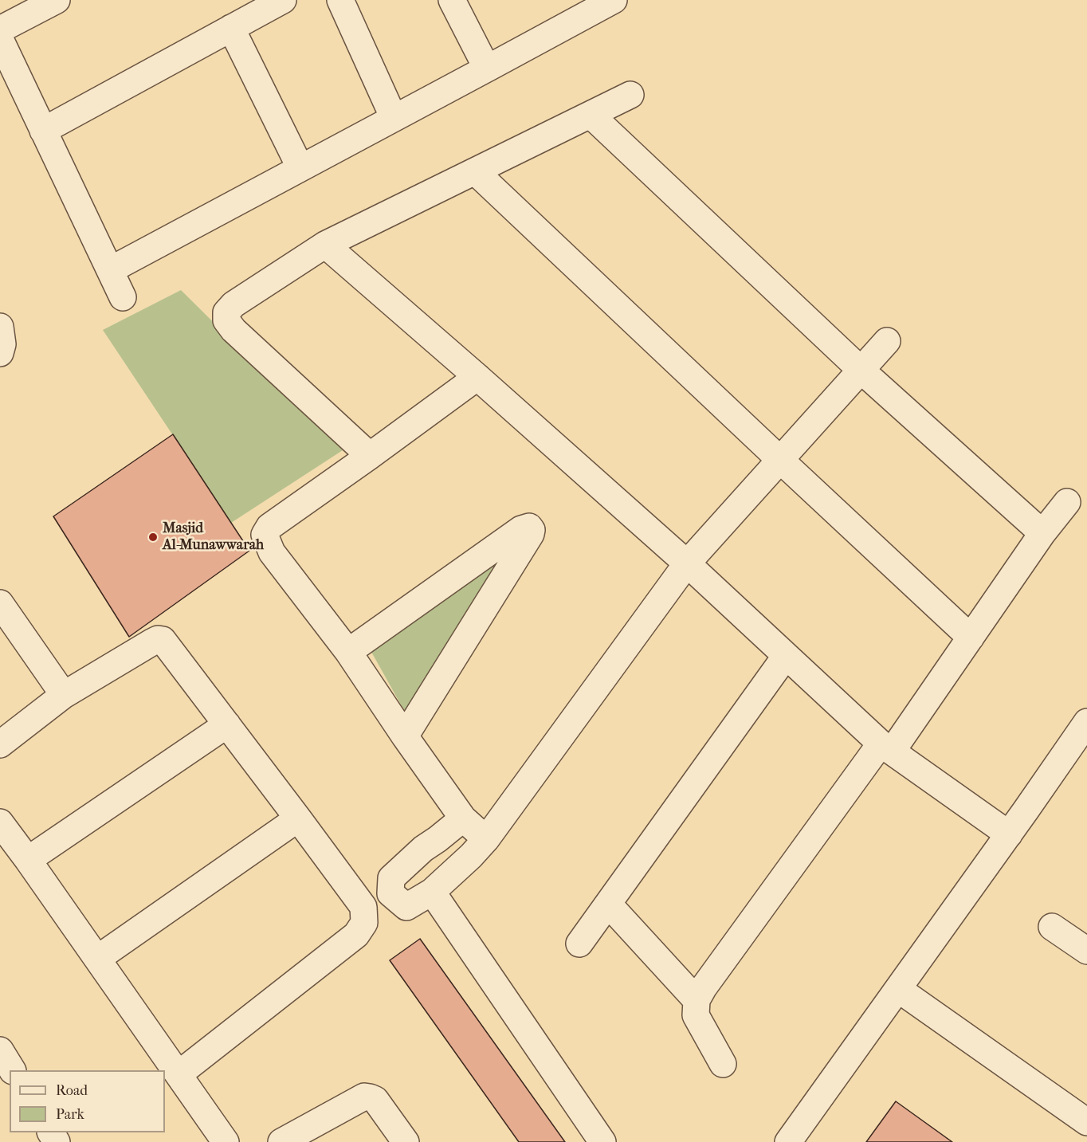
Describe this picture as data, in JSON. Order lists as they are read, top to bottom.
{
  "places": ["Masjid Al-Munawwarah"],
  "legend": ["Road", "Park"]
}
